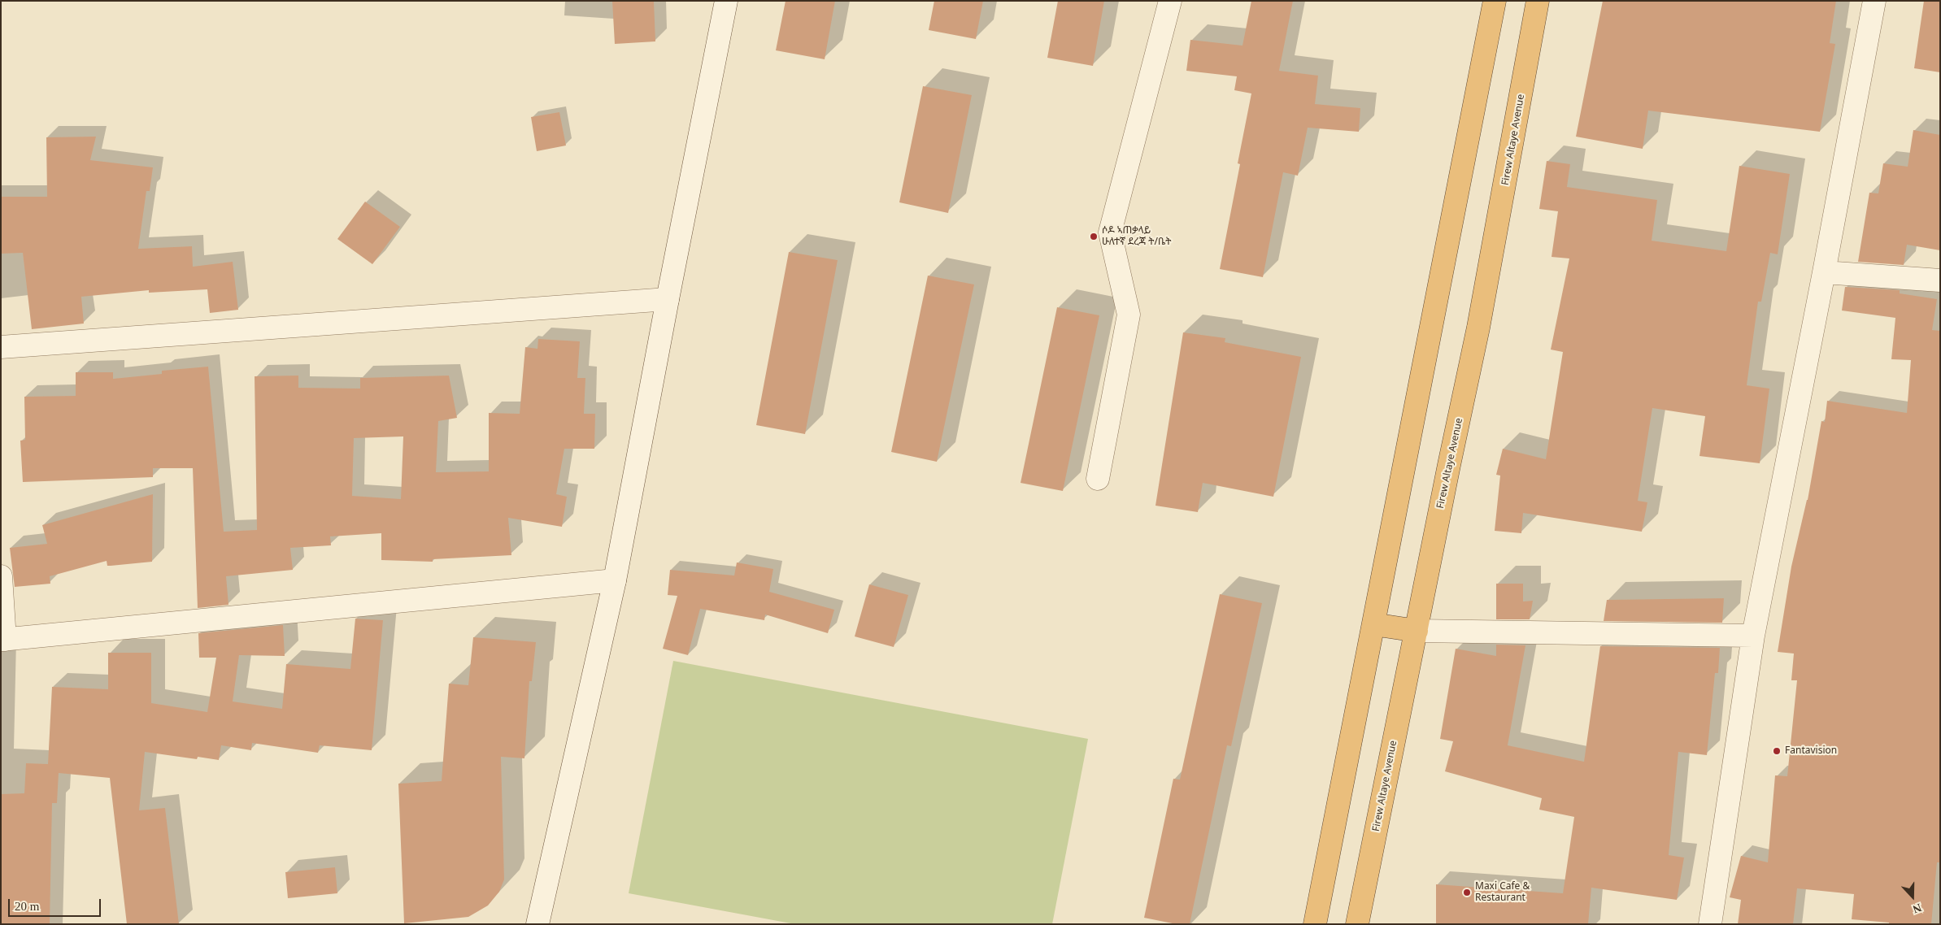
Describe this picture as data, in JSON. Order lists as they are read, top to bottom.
{
  "streets": {
    "highway": ["Firew Altaye Avenue"]
  },
  "places": ["ሶዶ ኣጠቃላይ ሁለተኛ ደረጃ ት/ቤት", "Fantavision", "Maxi Cafe & Restaurant"],
  "scale_bar": "20 m",
  "north": "bottom"
}
